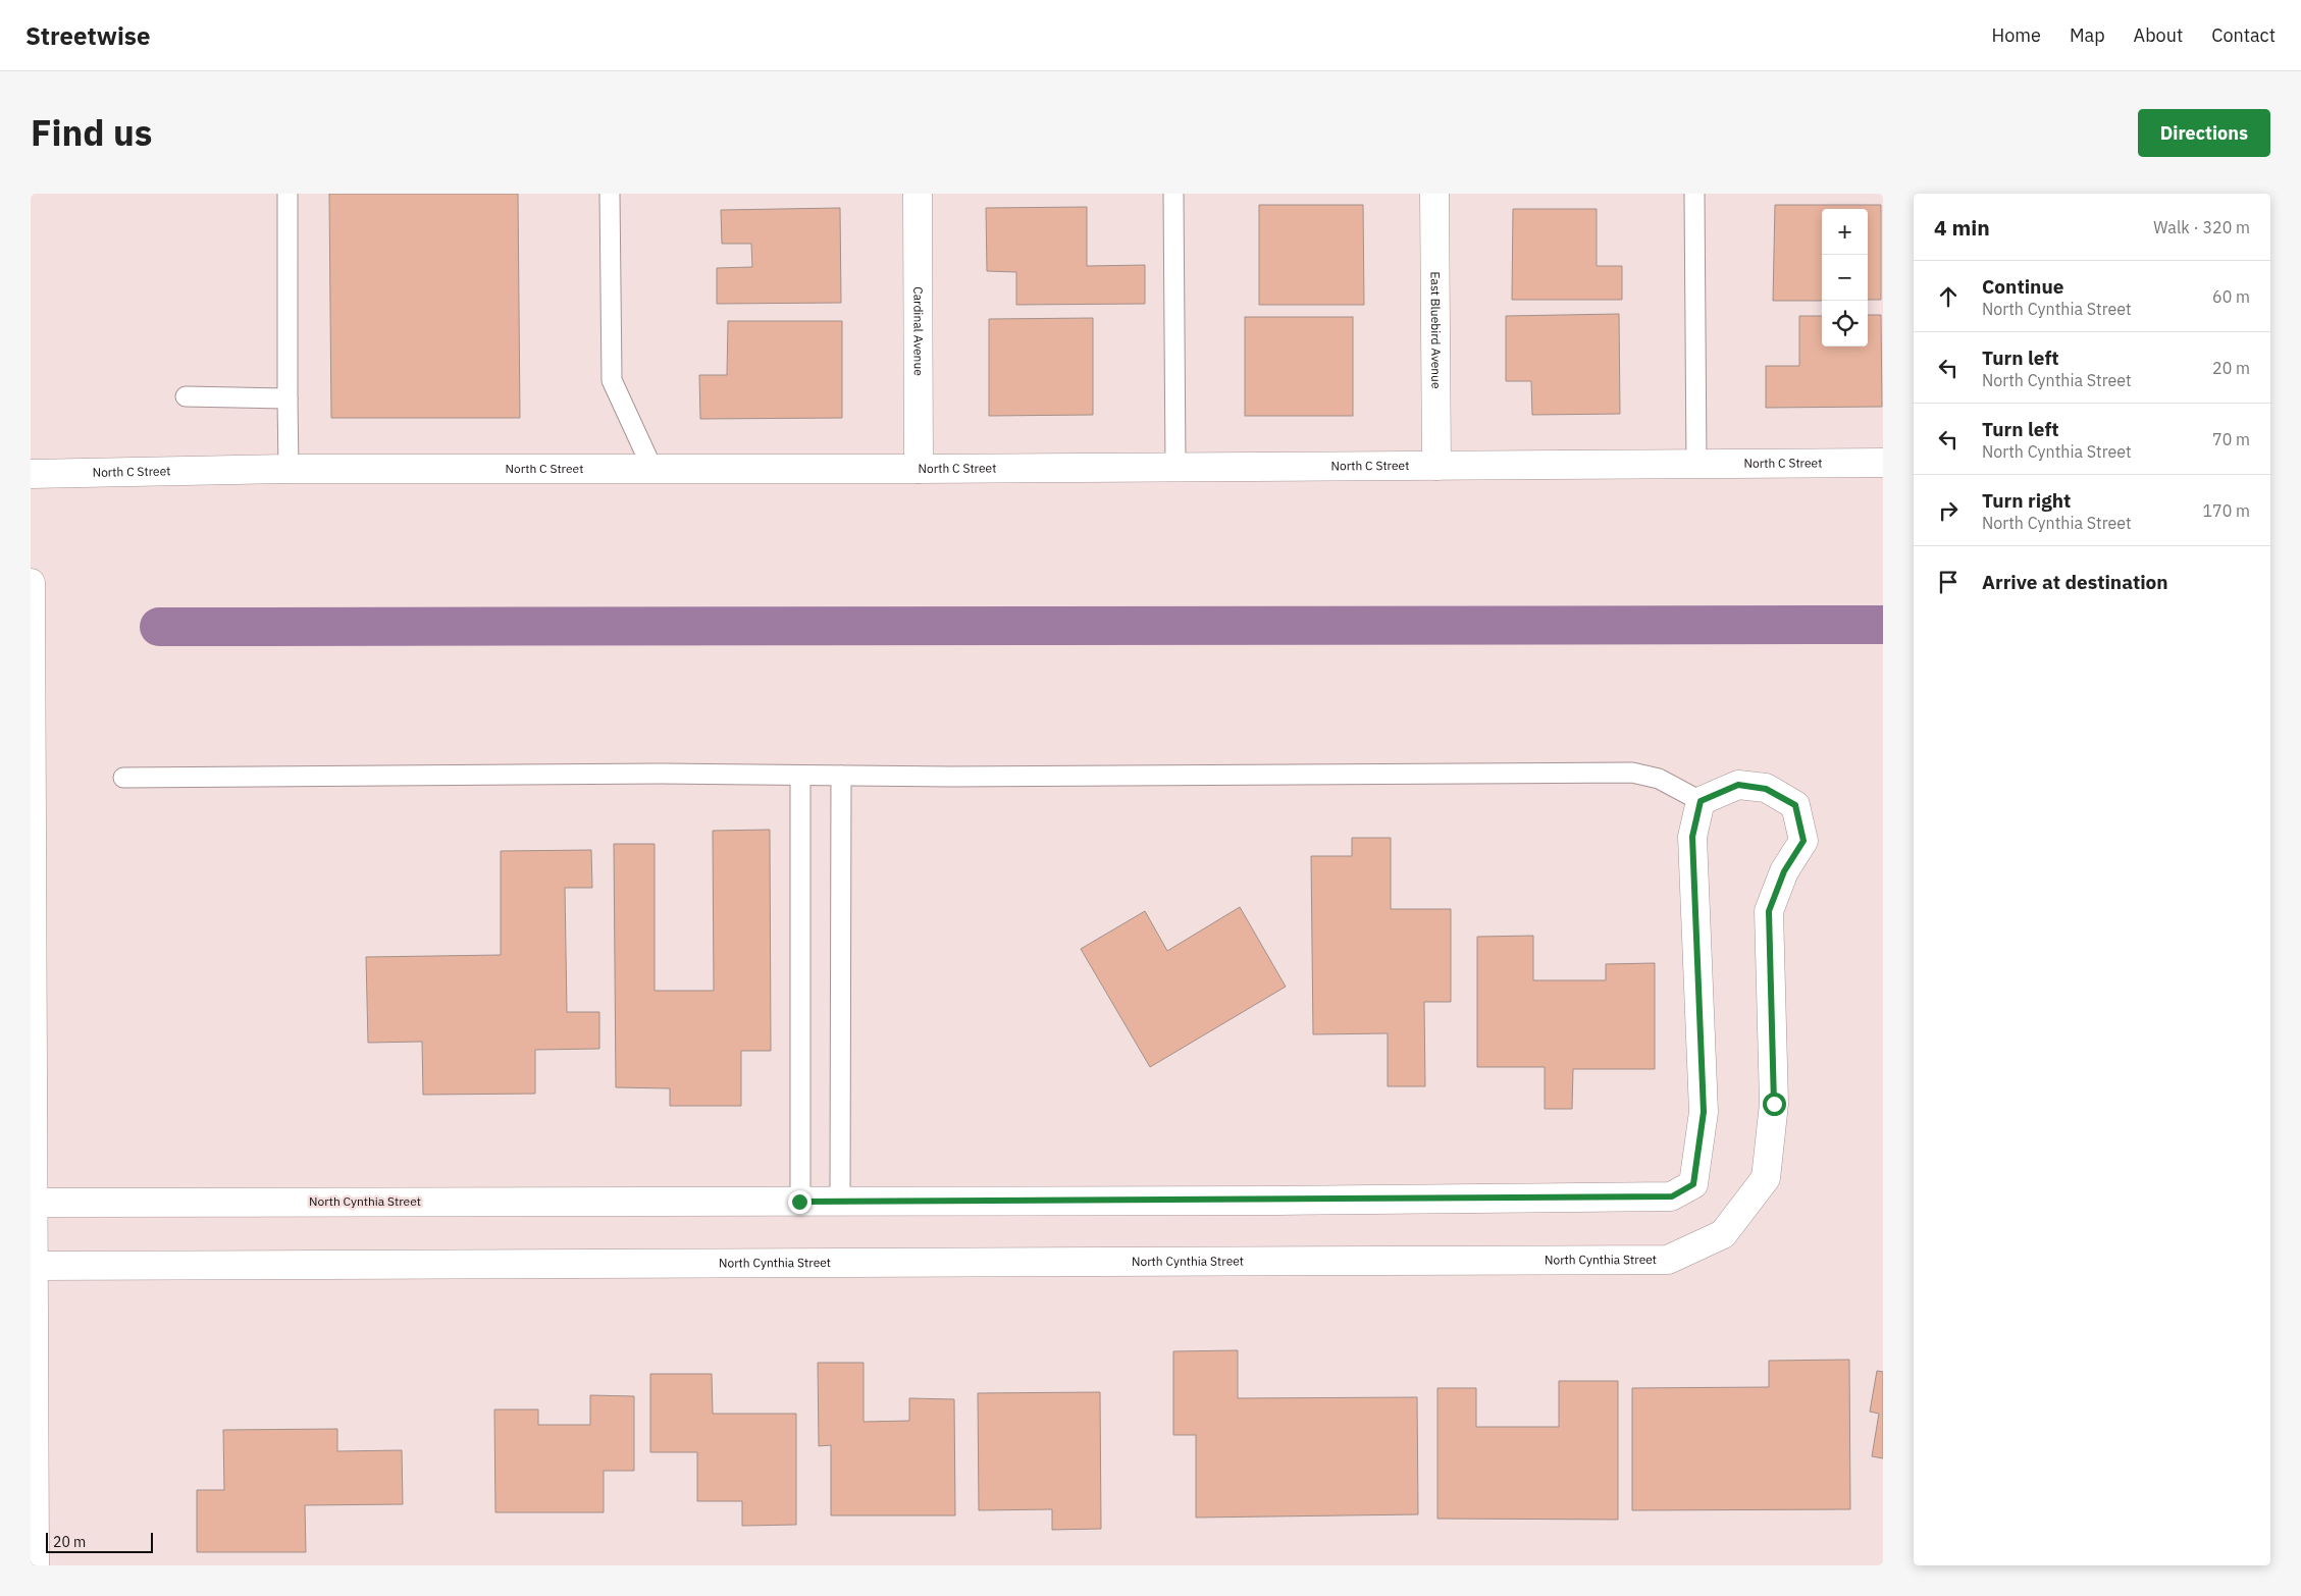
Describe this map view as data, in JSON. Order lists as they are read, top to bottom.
{
  "streets": {
    "street": [
      "East Bluebird Avenue",
      "Cardinal Avenue",
      "North C Street",
      "North Cynthia Street"
    ]
  },
  "crossings": [
    ["East Bluebird Avenue", "North C Street"],
    ["Cardinal Avenue", "North C Street"]
  ],
  "scale_bar": "20 m",
  "page": {
    "header": "Streetwise",
    "nav": [
      "Home",
      "Map",
      "About",
      "Contact"
    ],
    "title": "Find us",
    "buttons": "Directions",
    "heading": ["4 min", "Walk · 320 m"],
    "map_buttons": ["+", "−"],
    "list": [
      ["Continue", "North Cynthia Street", "60 m"],
      ["Turn left", "North Cynthia Street", "20 m"],
      ["Turn left", "North Cynthia Street", "70 m"],
      ["Turn right", "North Cynthia Street", "170 m"],
      "Arrive at destination"
    ],
    "scale": "20 m"
  }
}
